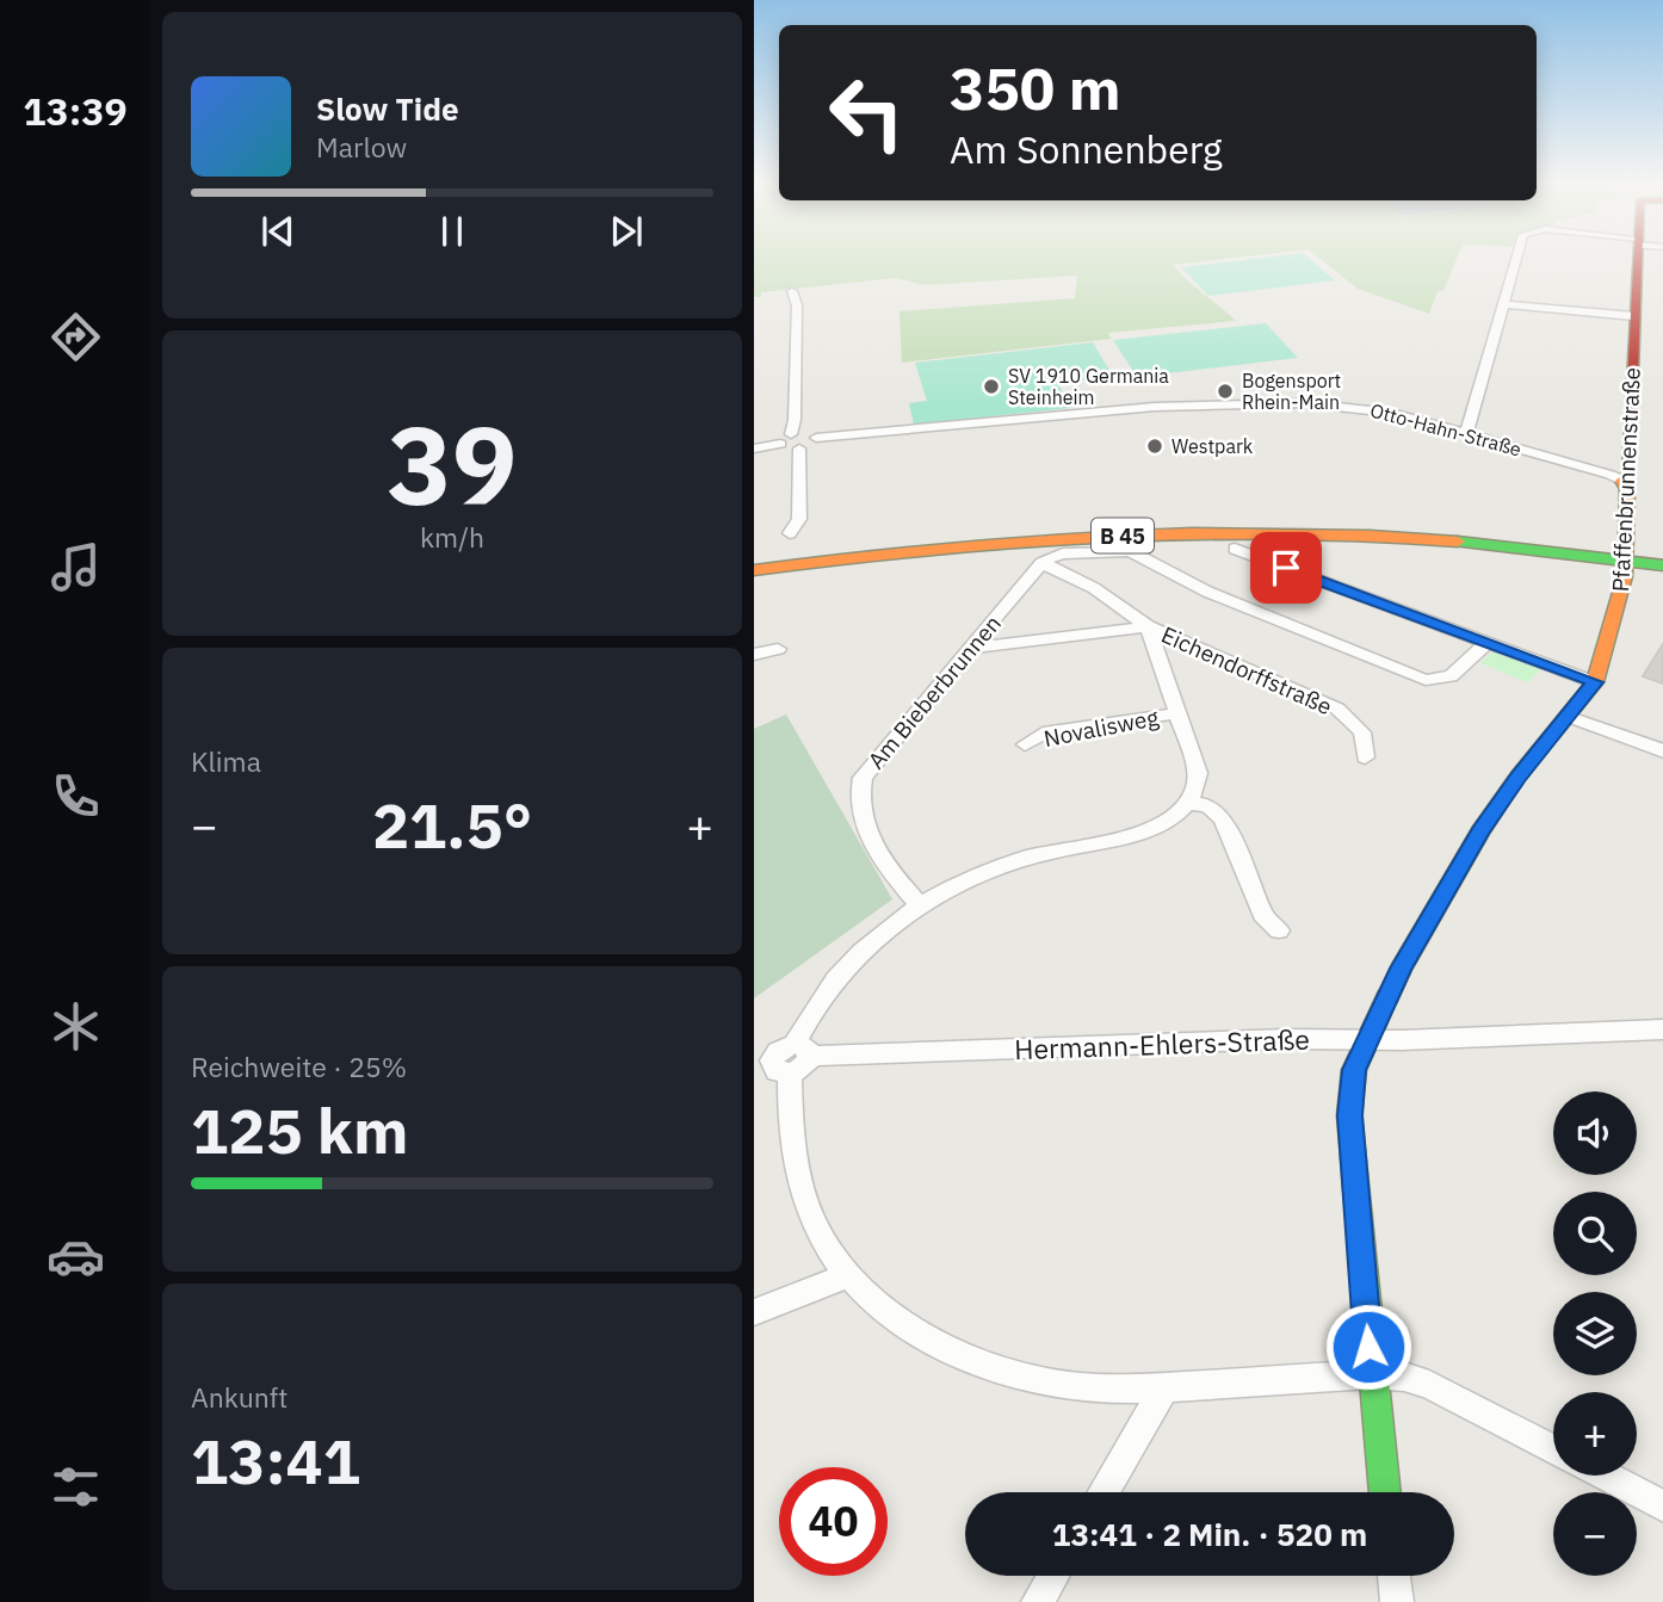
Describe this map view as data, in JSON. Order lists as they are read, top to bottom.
{
  "streets": {
    "street": [
      "Otto-Hahn-Straße",
      "Pfaffenbrunnenstraße",
      "B 45",
      "Eichendorffstraße",
      "Am Bieberbrunnen",
      "Novalisweg",
      "Hermann-Ehlers-Straße"
    ]
  },
  "crossings": [
    ["Otto-Hahn-Straße", "Pfaffenbrunnenstraße"],
    ["Pfaffenbrunnenstraße", "B 45"],
    ["Pfaffenbrunnenstraße", "Hermann-Ehlers-Straße"],
    ["Eichendorffstraße", "Am Bieberbrunnen"]
  ],
  "places": ["SV 1910 Germania Steinheim", "Bogensport Rhein-Main", "Westpark"],
  "page": {
    "tabs": "13:39",
    "turn": ["350 m", "Am Sonnenberg"],
    "song": ["Slow Tide", "Marlow"],
    "tile": [
      ["39", "km/h"],
      "Klima",
      ["Reichweite · 25%", "125 km"],
      ["Ankunft", "13:41"]
    ],
    "heat": ["−", "21.5°", "+"],
    "map_buttons": ["+", "−"],
    "limit": "40",
    "trip": "13:41 · 2 Min. · 520 m"
  }
}
